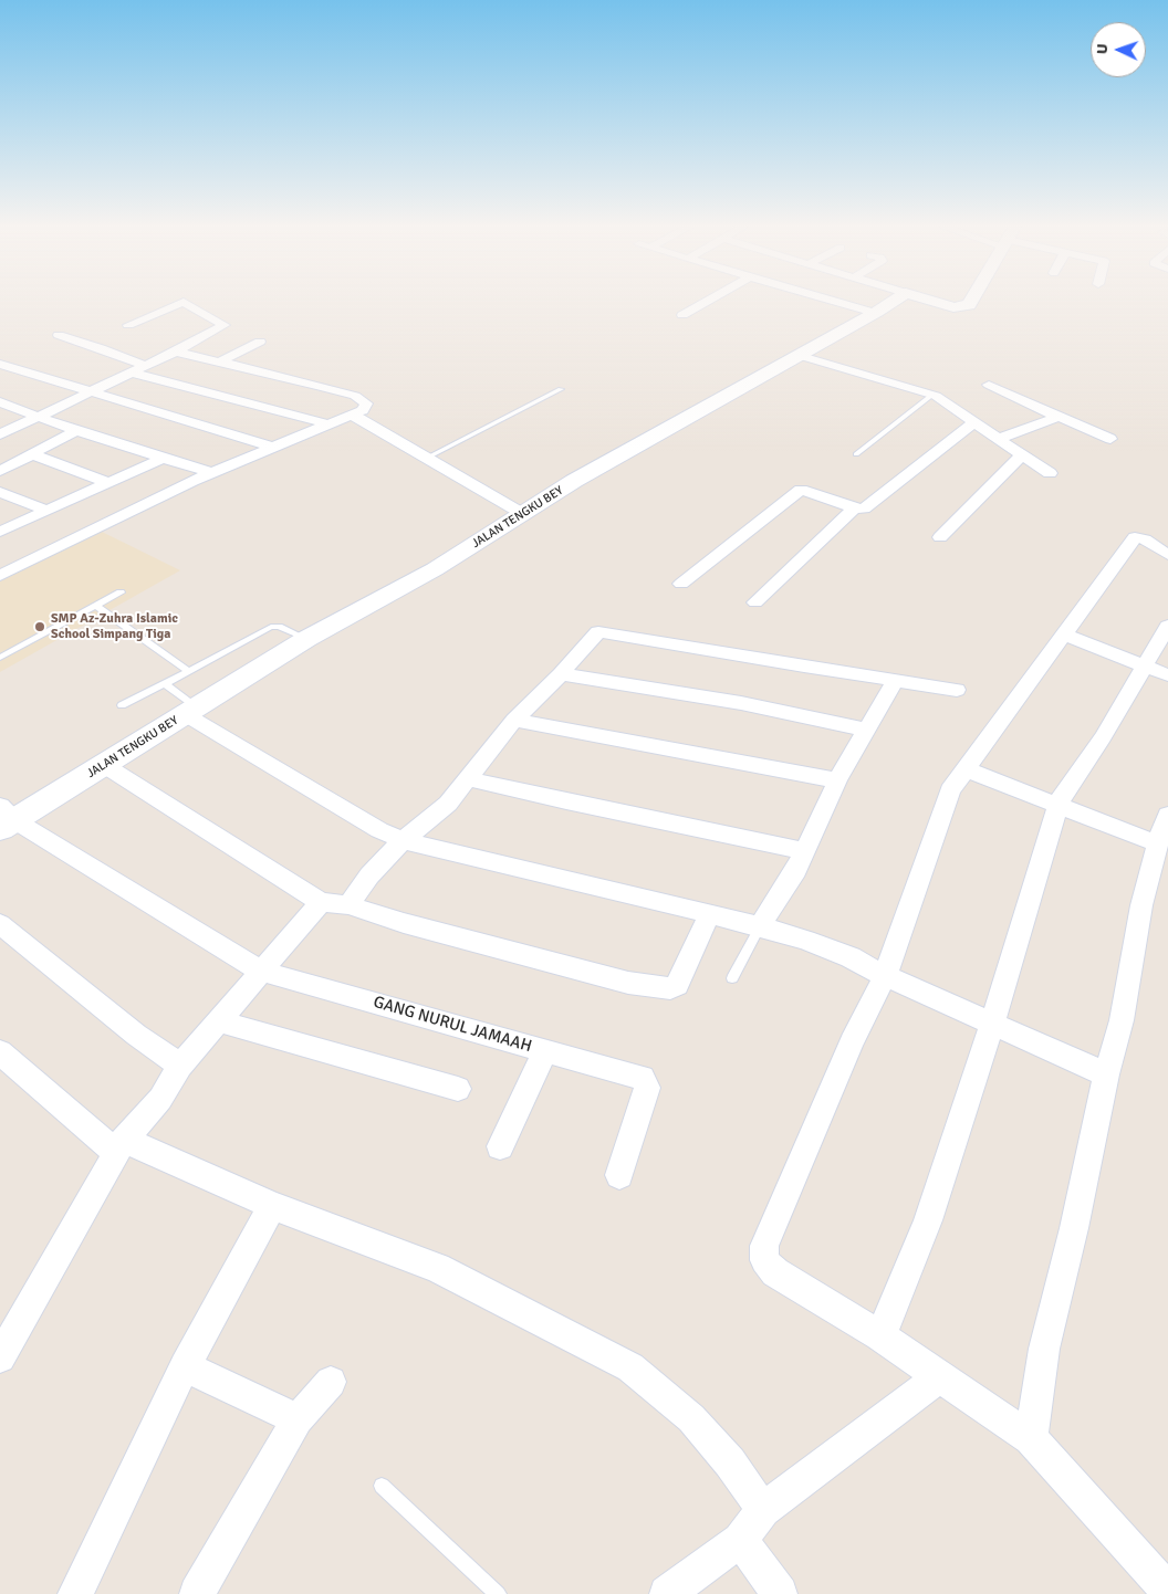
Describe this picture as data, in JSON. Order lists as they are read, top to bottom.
{
  "streets": {
    "main road": ["JALAN TENGKU BEY"],
    "street": ["GANG NURUL JAMAAH"]
  },
  "crossings": [
    ["JALAN TENGKU BEY", "GANG NURUL JAMAAH"]
  ],
  "places": ["SMP Az-Zuhra Islamic School Simpang Tiga"],
  "north": "left"
}
